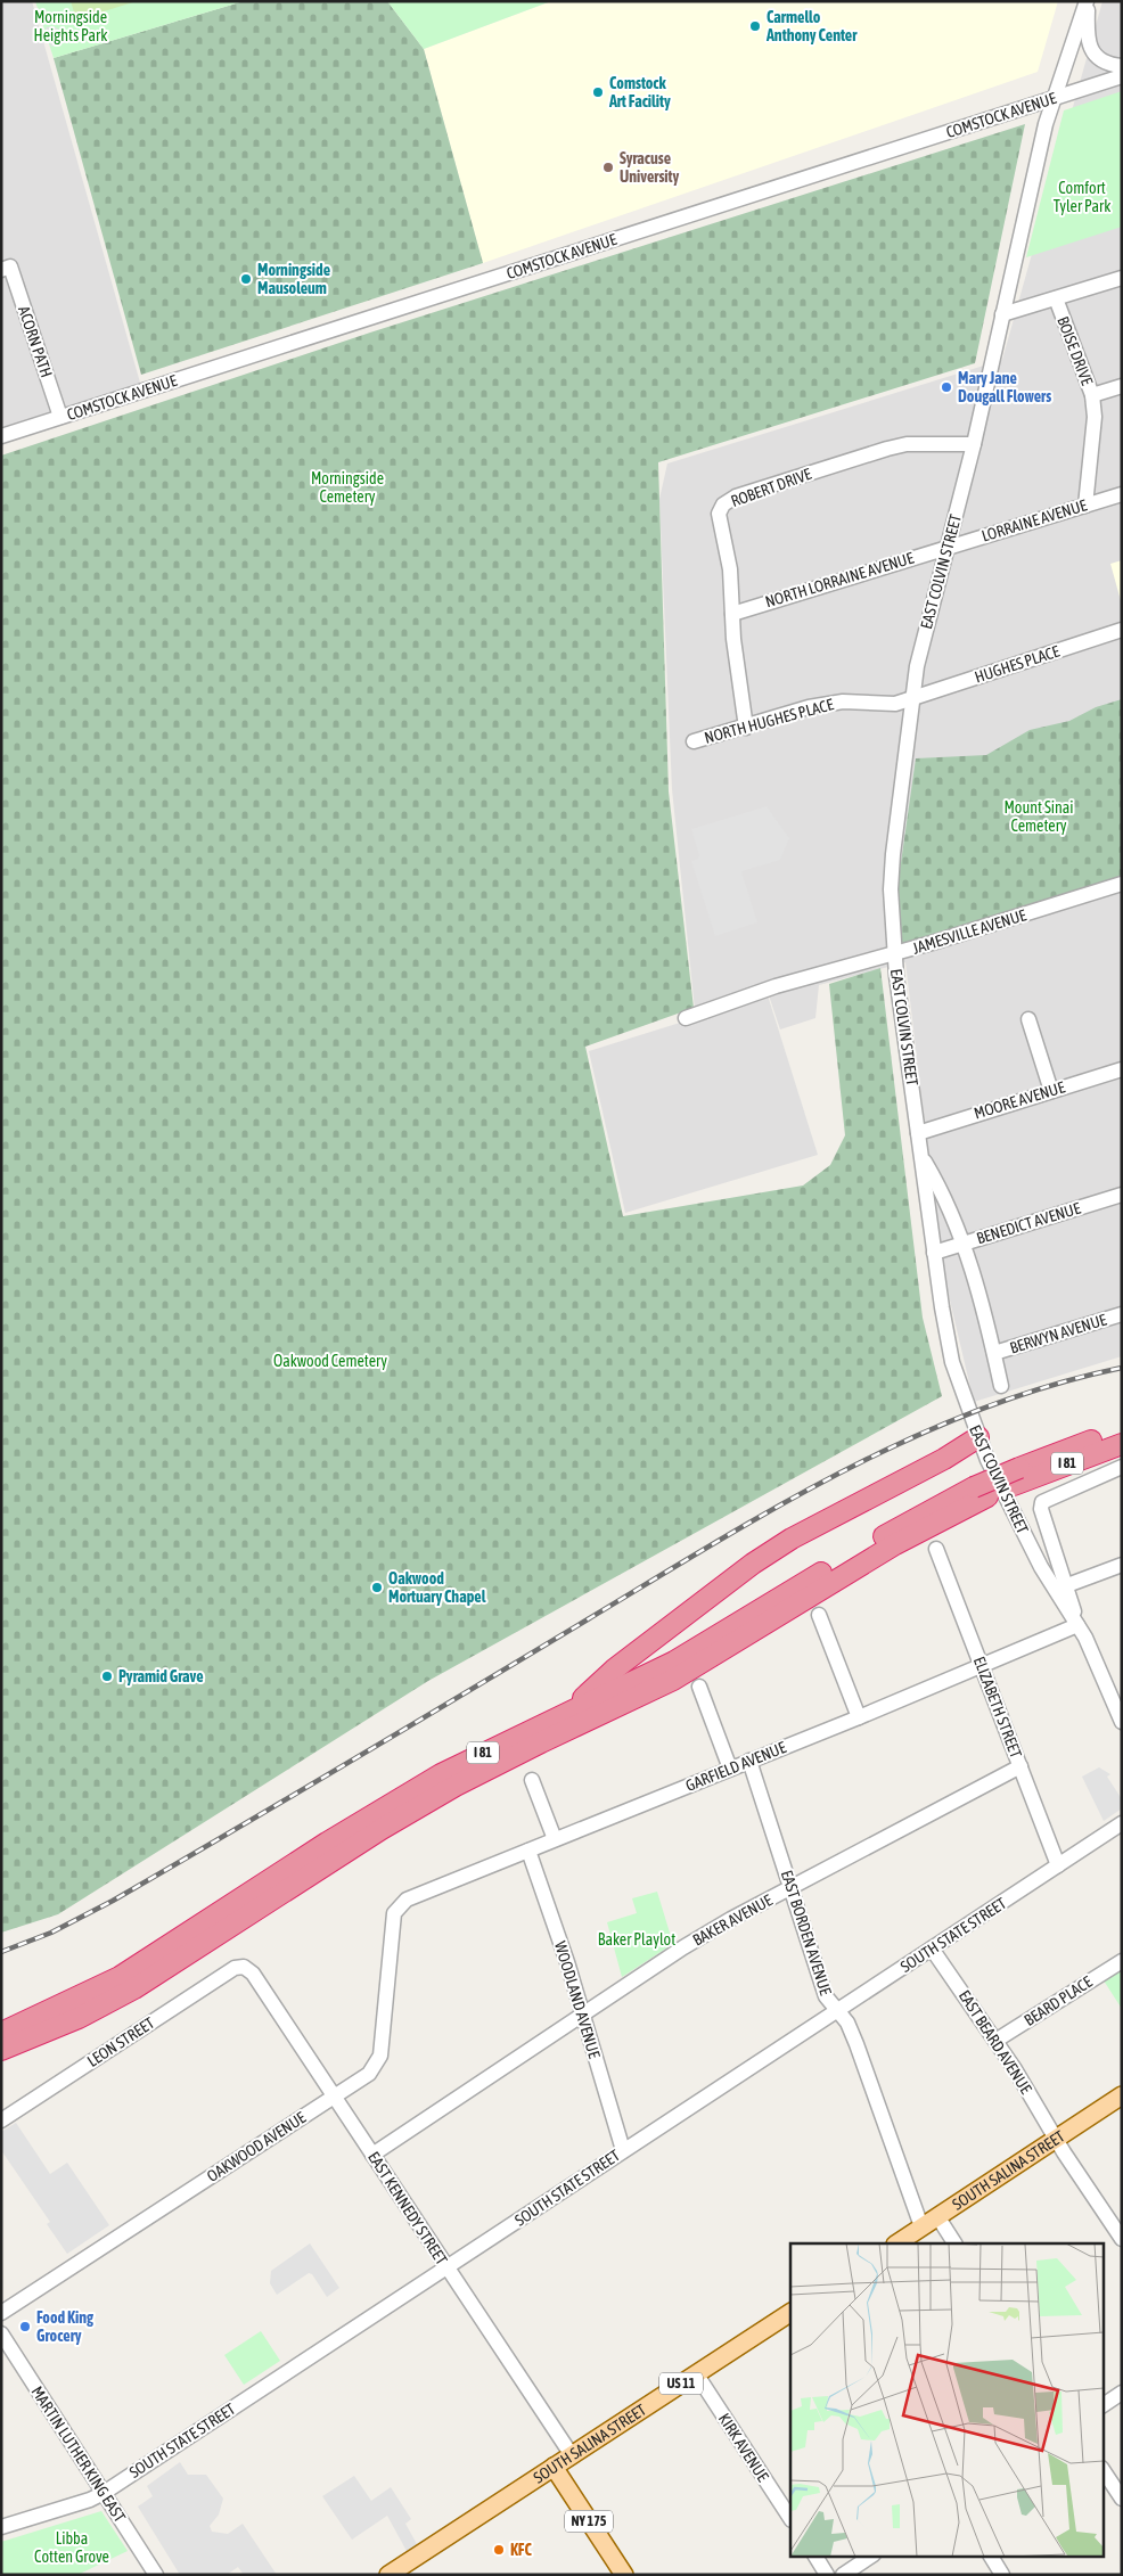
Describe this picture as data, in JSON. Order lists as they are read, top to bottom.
{
  "streets": {
    "highway": ["I 81"],
    "main road": ["SOUTH SALINA STREET", "US 11", "NY 175"],
    "street": [
      "COMSTOCK AVENUE",
      "ACORN PATH",
      "BOISE DRIVE",
      "ROBERT DRIVE",
      "LORRAINE AVENUE",
      "EAST COLVIN STREET",
      "NORTH LORRAINE AVENUE",
      "HUGHES PLACE",
      "NORTH HUGHES PLACE",
      "JAMESVILLE AVENUE",
      "MOORE AVENUE",
      "BENEDICT AVENUE",
      "BERWYN AVENUE",
      "ELIZABETH STREET",
      "GARFIELD AVENUE",
      "BAKER AVENUE",
      "EAST BORDEN AVENUE",
      "SOUTH STATE STREET",
      "WOODLAND AVENUE",
      "BEARD PLACE",
      "LEON STREET",
      "EAST BEARD AVENUE",
      "OAKWOOD AVENUE",
      "EAST KENNEDY STREET",
      "KIRK AVENUE",
      "MARTIN LUTHER KING EAST"
    ]
  },
  "crossings": [
    ["COMSTOCK AVENUE", "ACORN PATH"],
    ["COMSTOCK AVENUE", "EAST COLVIN STREET"],
    ["BOISE DRIVE", "LORRAINE AVENUE"],
    ["ROBERT DRIVE", "EAST COLVIN STREET"],
    ["ROBERT DRIVE", "NORTH LORRAINE AVENUE"],
    ["ROBERT DRIVE", "NORTH HUGHES PLACE"],
    ["LORRAINE AVENUE", "EAST COLVIN STREET"],
    ["LORRAINE AVENUE", "NORTH LORRAINE AVENUE"],
    ["EAST COLVIN STREET", "NORTH LORRAINE AVENUE"],
    ["EAST COLVIN STREET", "HUGHES PLACE"],
    ["EAST COLVIN STREET", "NORTH HUGHES PLACE"],
    ["EAST COLVIN STREET", "JAMESVILLE AVENUE"],
    ["EAST COLVIN STREET", "MOORE AVENUE"],
    ["EAST COLVIN STREET", "BENEDICT AVENUE"],
    ["EAST COLVIN STREET", "BERWYN AVENUE"],
    ["EAST COLVIN STREET", "GARFIELD AVENUE"],
    ["HUGHES PLACE", "NORTH HUGHES PLACE"],
    ["ELIZABETH STREET", "GARFIELD AVENUE"],
    ["ELIZABETH STREET", "BAKER AVENUE"],
    ["ELIZABETH STREET", "SOUTH STATE STREET"],
    ["GARFIELD AVENUE", "EAST BORDEN AVENUE"],
    ["GARFIELD AVENUE", "WOODLAND AVENUE"],
    ["GARFIELD AVENUE", "OAKWOOD AVENUE"],
    ["BAKER AVENUE", "EAST BORDEN AVENUE"],
    ["BAKER AVENUE", "WOODLAND AVENUE"],
    ["BAKER AVENUE", "EAST KENNEDY STREET"],
    ["EAST BORDEN AVENUE", "SOUTH STATE STREET"],
    ["EAST BORDEN AVENUE", "SOUTH SALINA STREET"],
    ["SOUTH STATE STREET", "WOODLAND AVENUE"],
    ["SOUTH STATE STREET", "EAST BEARD AVENUE"],
    ["SOUTH STATE STREET", "EAST KENNEDY STREET"],
    ["SOUTH STATE STREET", "MARTIN LUTHER KING EAST"],
    ["BEARD PLACE", "EAST BEARD AVENUE"],
    ["LEON STREET", "EAST KENNEDY STREET"],
    ["EAST BEARD AVENUE", "SOUTH SALINA STREET"],
    ["OAKWOOD AVENUE", "EAST KENNEDY STREET"],
    ["SOUTH SALINA STREET", "EAST KENNEDY STREET"],
    ["SOUTH SALINA STREET", "KIRK AVENUE"],
    ["SOUTH SALINA STREET", "NY 175"]
  ],
  "parks": [
    "Morningside Heights Park",
    "Comfort Tyler Park",
    "Morningside Cemetery",
    "Mount Sinai Cemetery",
    "Oakwood Cemetery",
    "Baker Playlot",
    "Libba Cotten Grove"
  ],
  "places": [
    "Carmello Anthony Center",
    "Comstock Art Facility",
    "Syracuse University",
    "Morningside Mausoleum",
    "Mary Jane Dougall Flowers",
    "Oakwood Mortuary Chapel",
    "Pyramid Grave",
    "Food King Grocery",
    "KFC"
  ]
}
